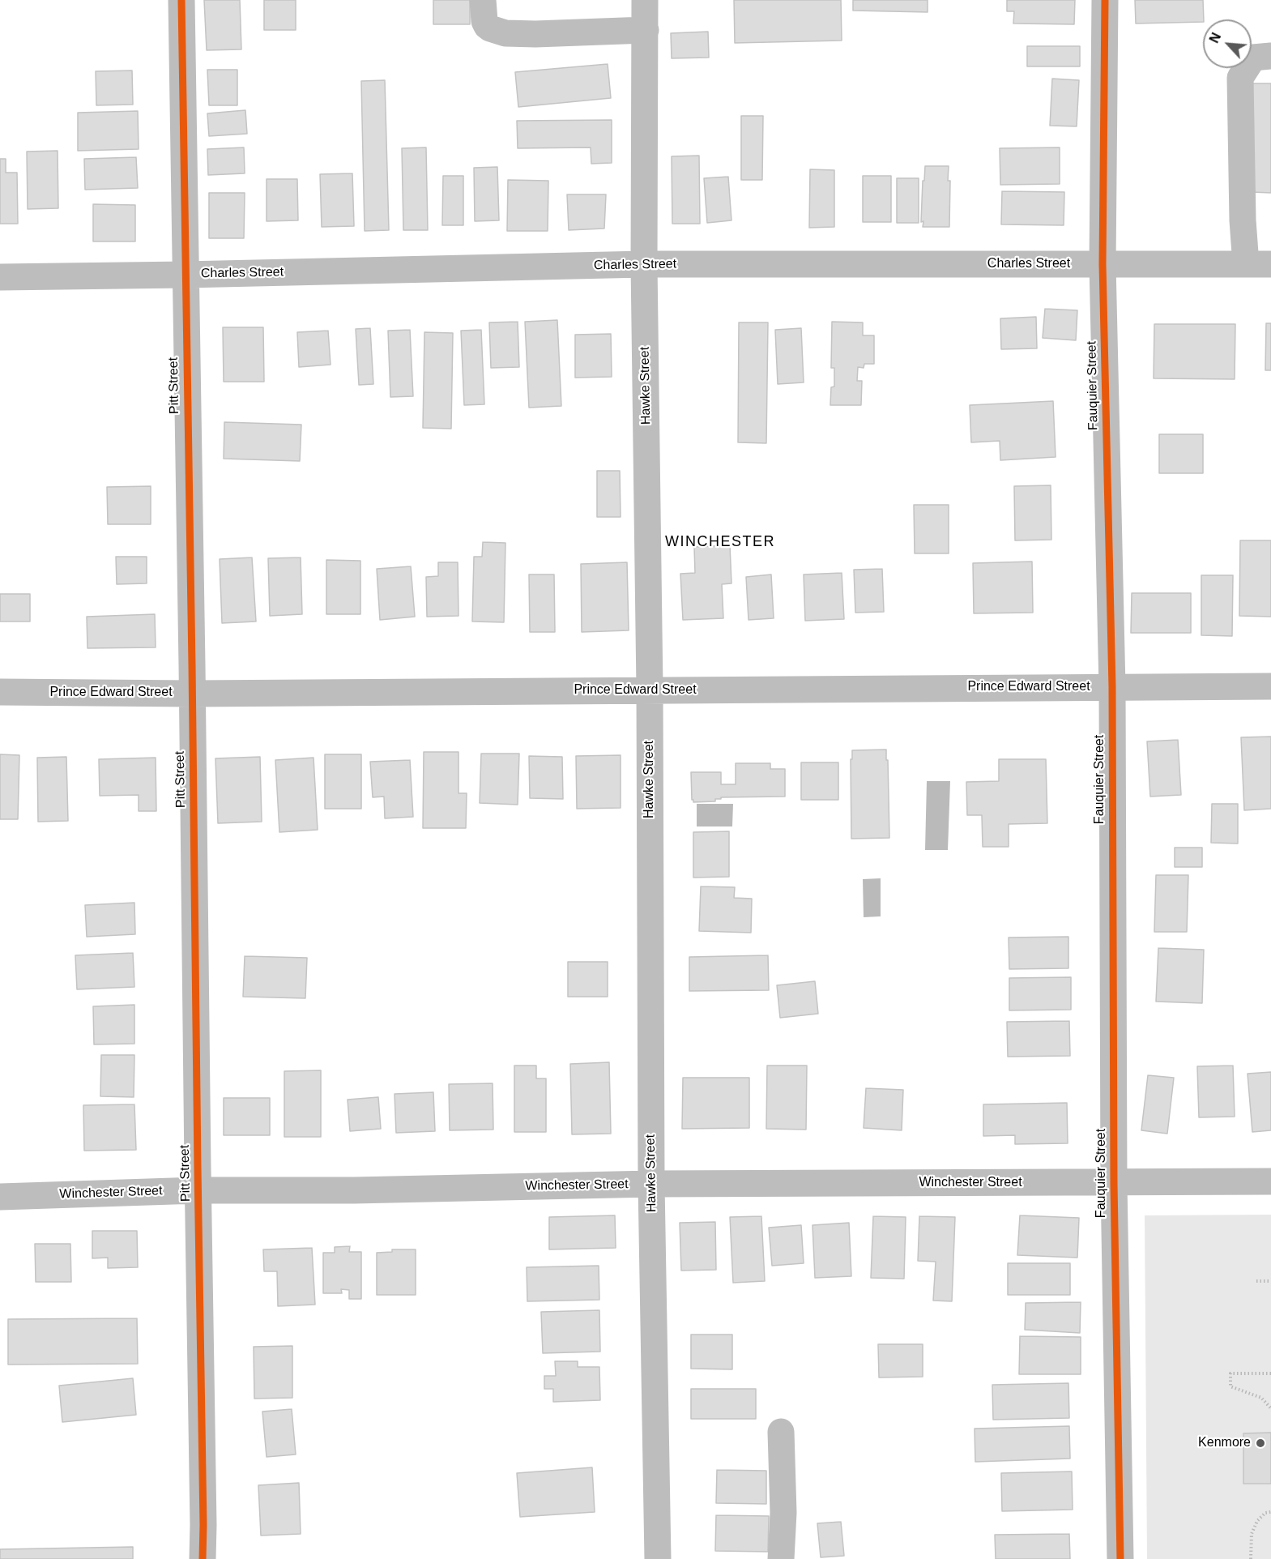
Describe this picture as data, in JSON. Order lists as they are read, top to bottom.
{
  "streets": {
    "street": [
      "Charles Street",
      "Pitt Street",
      "Hawke Street",
      "Fauquier Street",
      "Prince Edward Street",
      "Winchester Street"
    ]
  },
  "crossings": [
    ["Charles Street", "Pitt Street"],
    ["Charles Street", "Hawke Street"],
    ["Charles Street", "Fauquier Street"],
    ["Pitt Street", "Prince Edward Street"],
    ["Pitt Street", "Winchester Street"],
    ["Hawke Street", "Prince Edward Street"],
    ["Hawke Street", "Winchester Street"],
    ["Fauquier Street", "Prince Edward Street"],
    ["Fauquier Street", "Winchester Street"]
  ],
  "districts": ["WINCHESTER"],
  "places": ["Kenmore"],
  "north": "top left"
}
